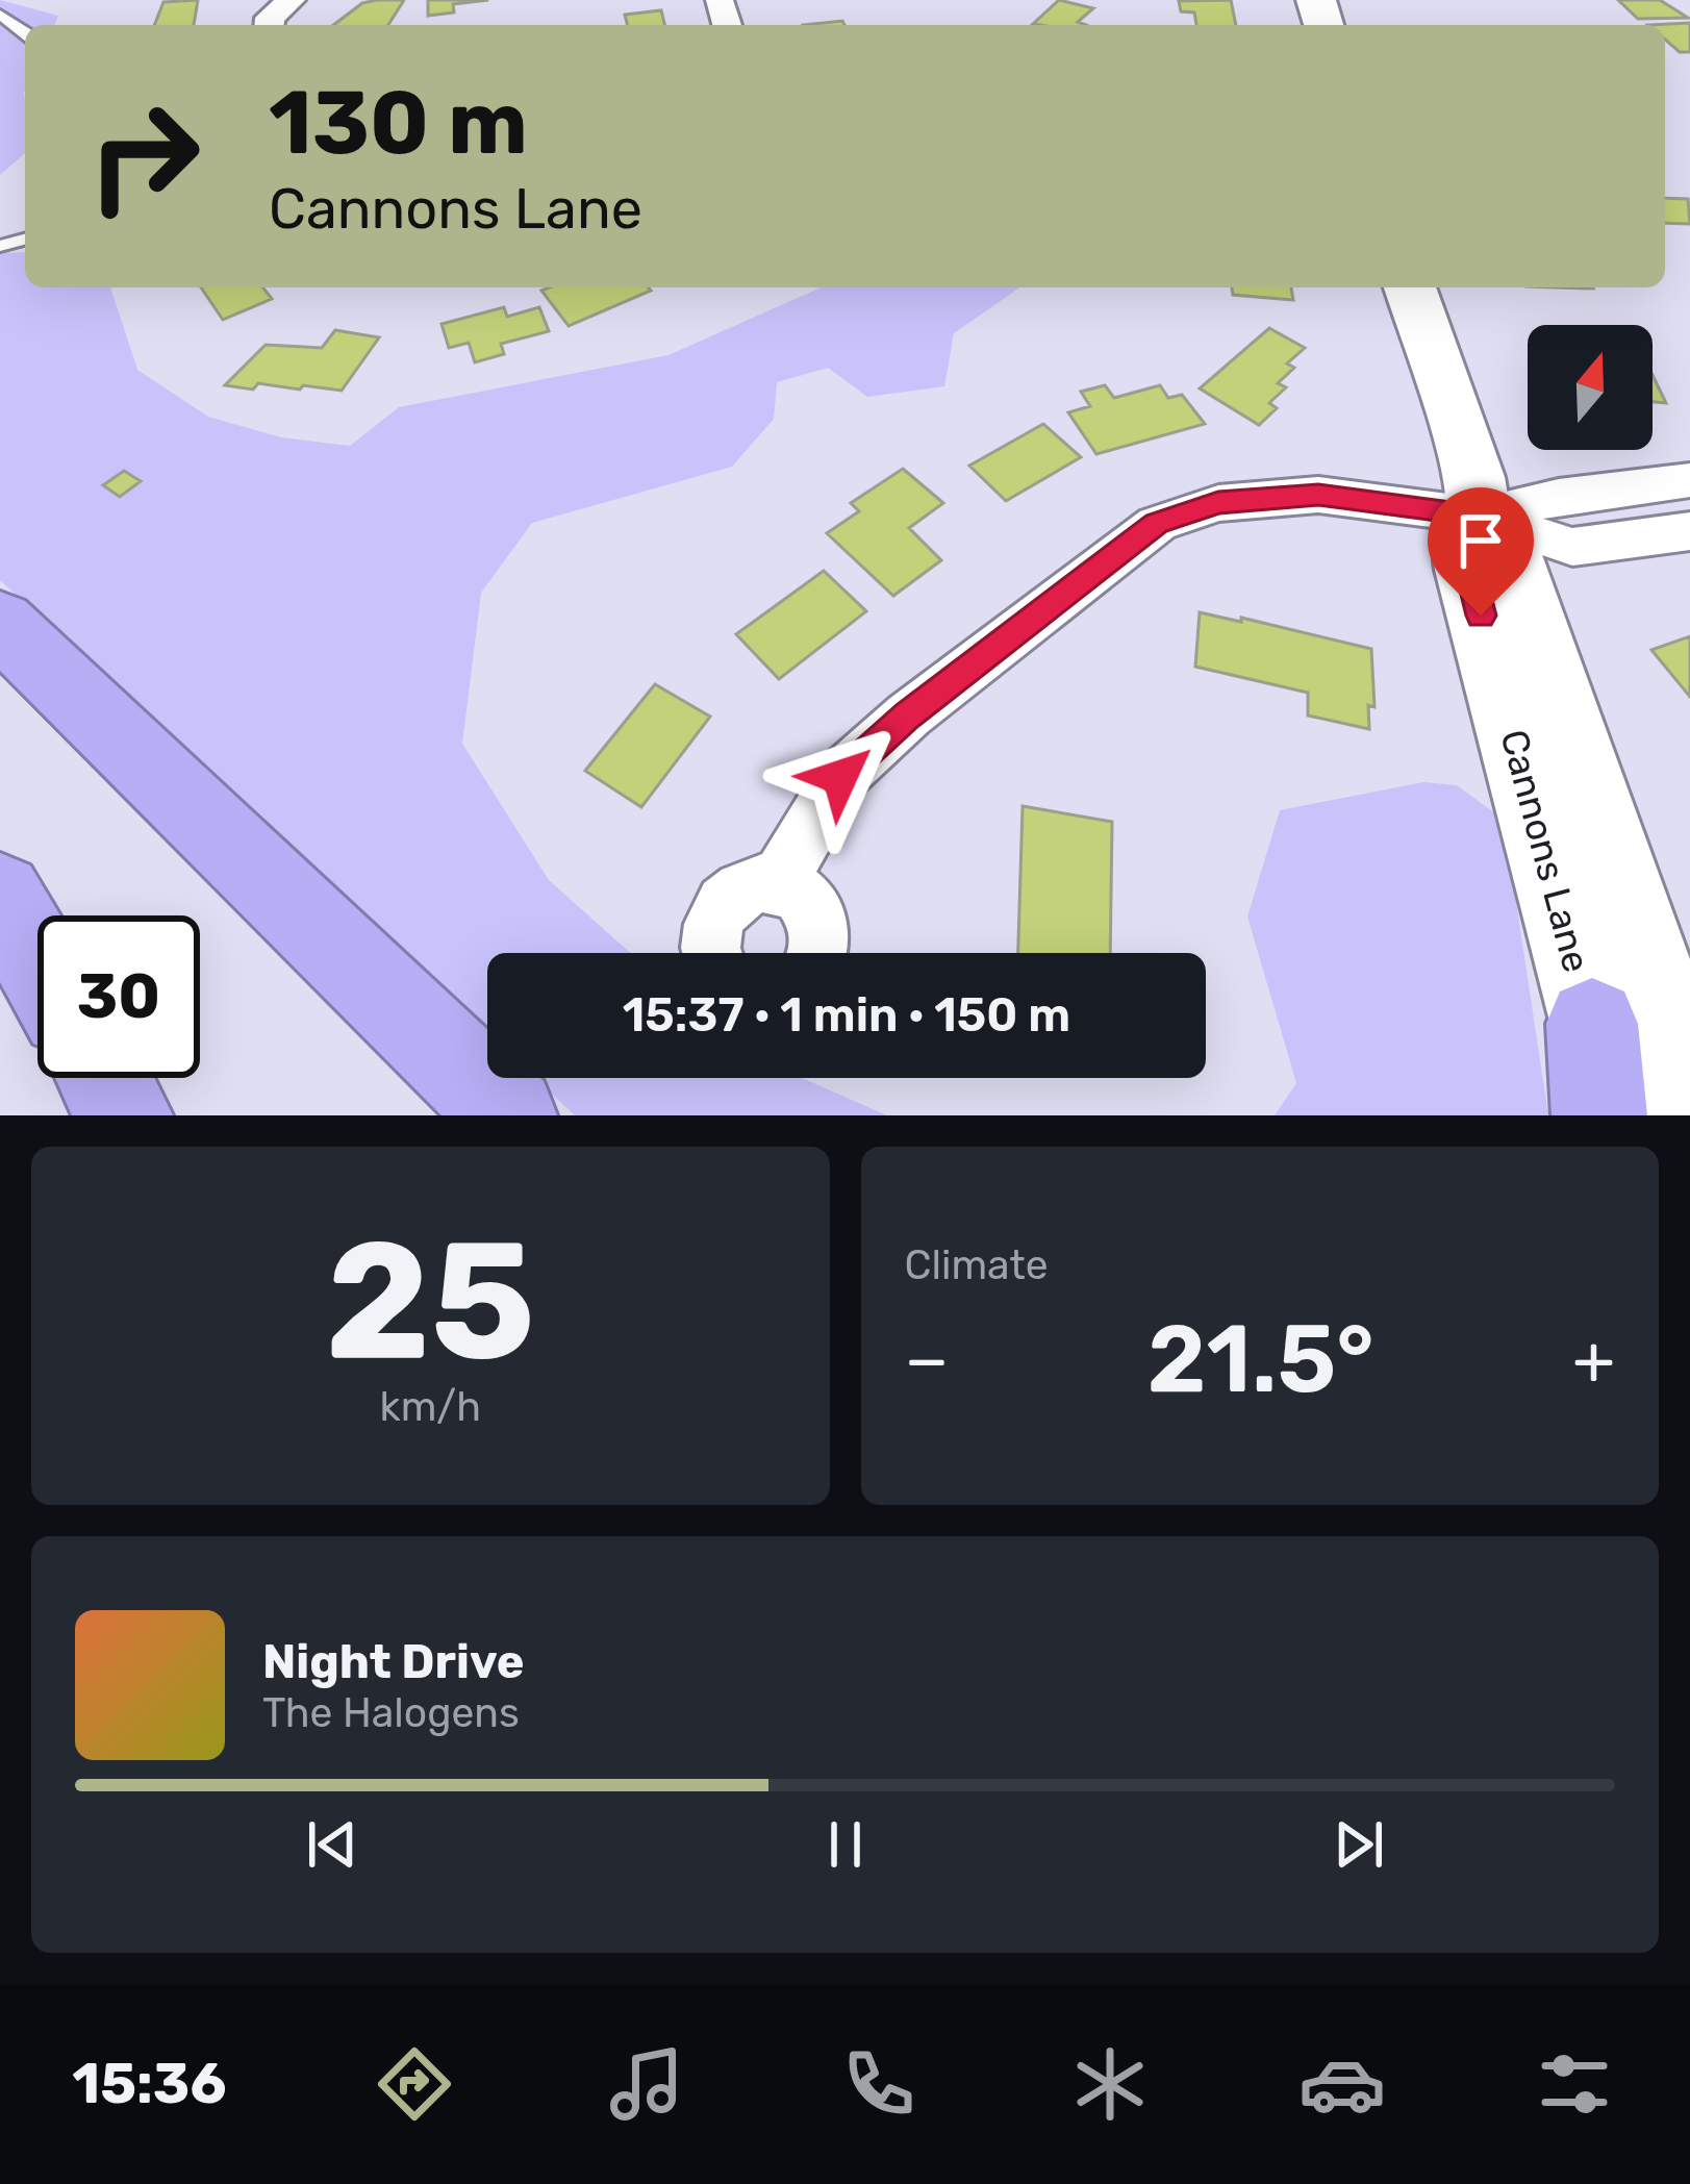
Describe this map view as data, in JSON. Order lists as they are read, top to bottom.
{
  "streets": {
    "main road": ["Cannons Lane"]
  },
  "north": "top",
  "page": {
    "turn": ["130 m", "Cannons Lane"],
    "limit": "30",
    "trip": "15:37 · 1 min · 150 m",
    "tile": [
      ["25", "km/h"],
      "Climate"
    ],
    "heat": ["−", "21.5°", "+"],
    "song": ["Night Drive", "The Halogens"],
    "tabs": "15:36"
  }
}
